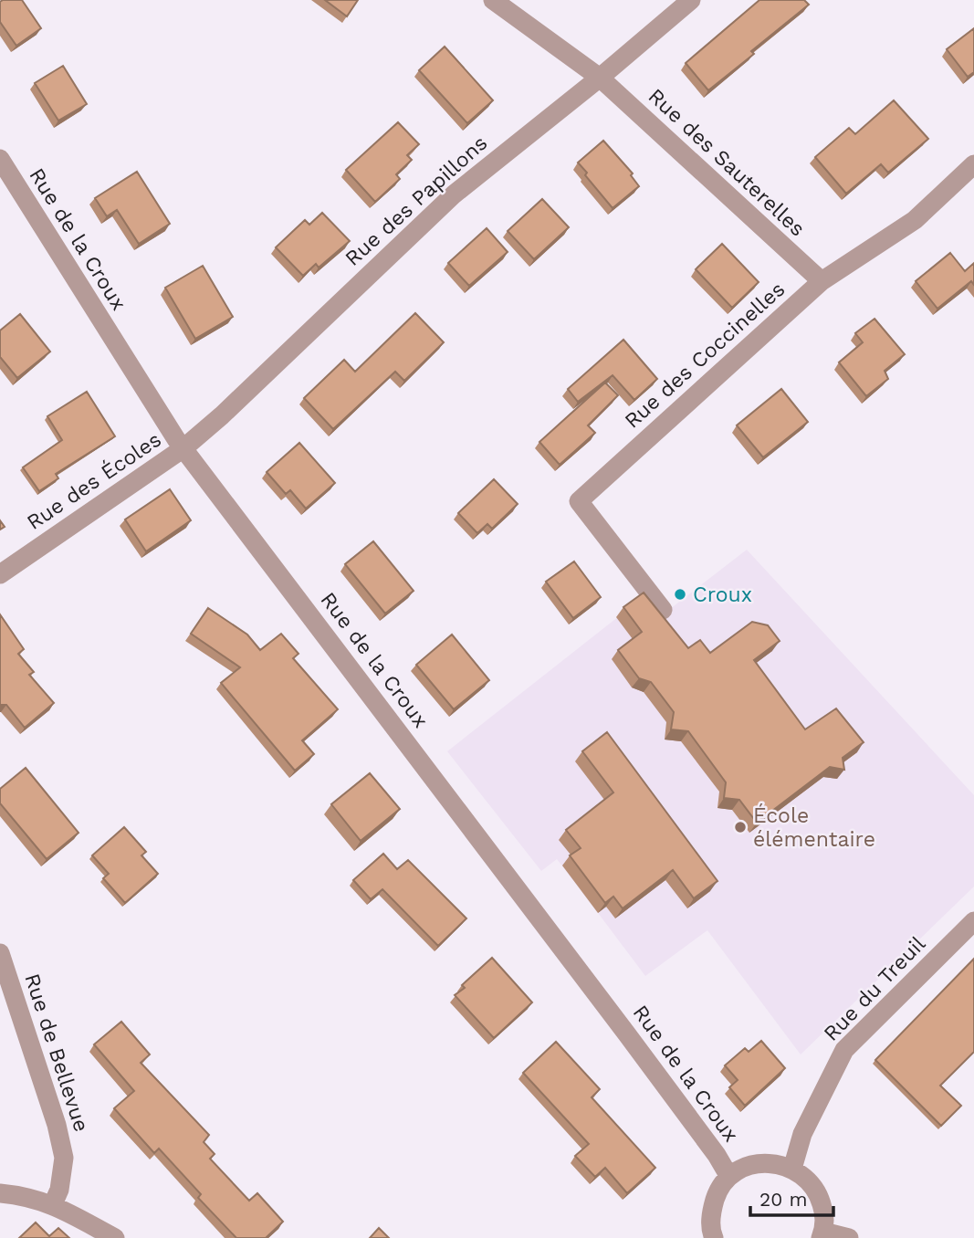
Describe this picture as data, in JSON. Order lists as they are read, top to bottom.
{
  "streets": {
    "street": [
      "Rue des Sauterelles",
      "Rue des Papillons",
      "Rue de la Croux",
      "Rue des Coccinelles",
      "Rue des Écoles",
      "Rue du Treuil",
      "Rue de Bellevue"
    ]
  },
  "crossings": [
    ["Rue des Sauterelles", "Rue des Papillons"],
    ["Rue des Sauterelles", "Rue des Coccinelles"],
    ["Rue des Papillons", "Rue de la Croux"],
    ["Rue des Papillons", "Rue des Écoles"],
    ["Rue de la Croux", "Rue des Écoles"]
  ],
  "places": ["Croux", "École élémentaire"],
  "scale_bar": "20 m"
}
